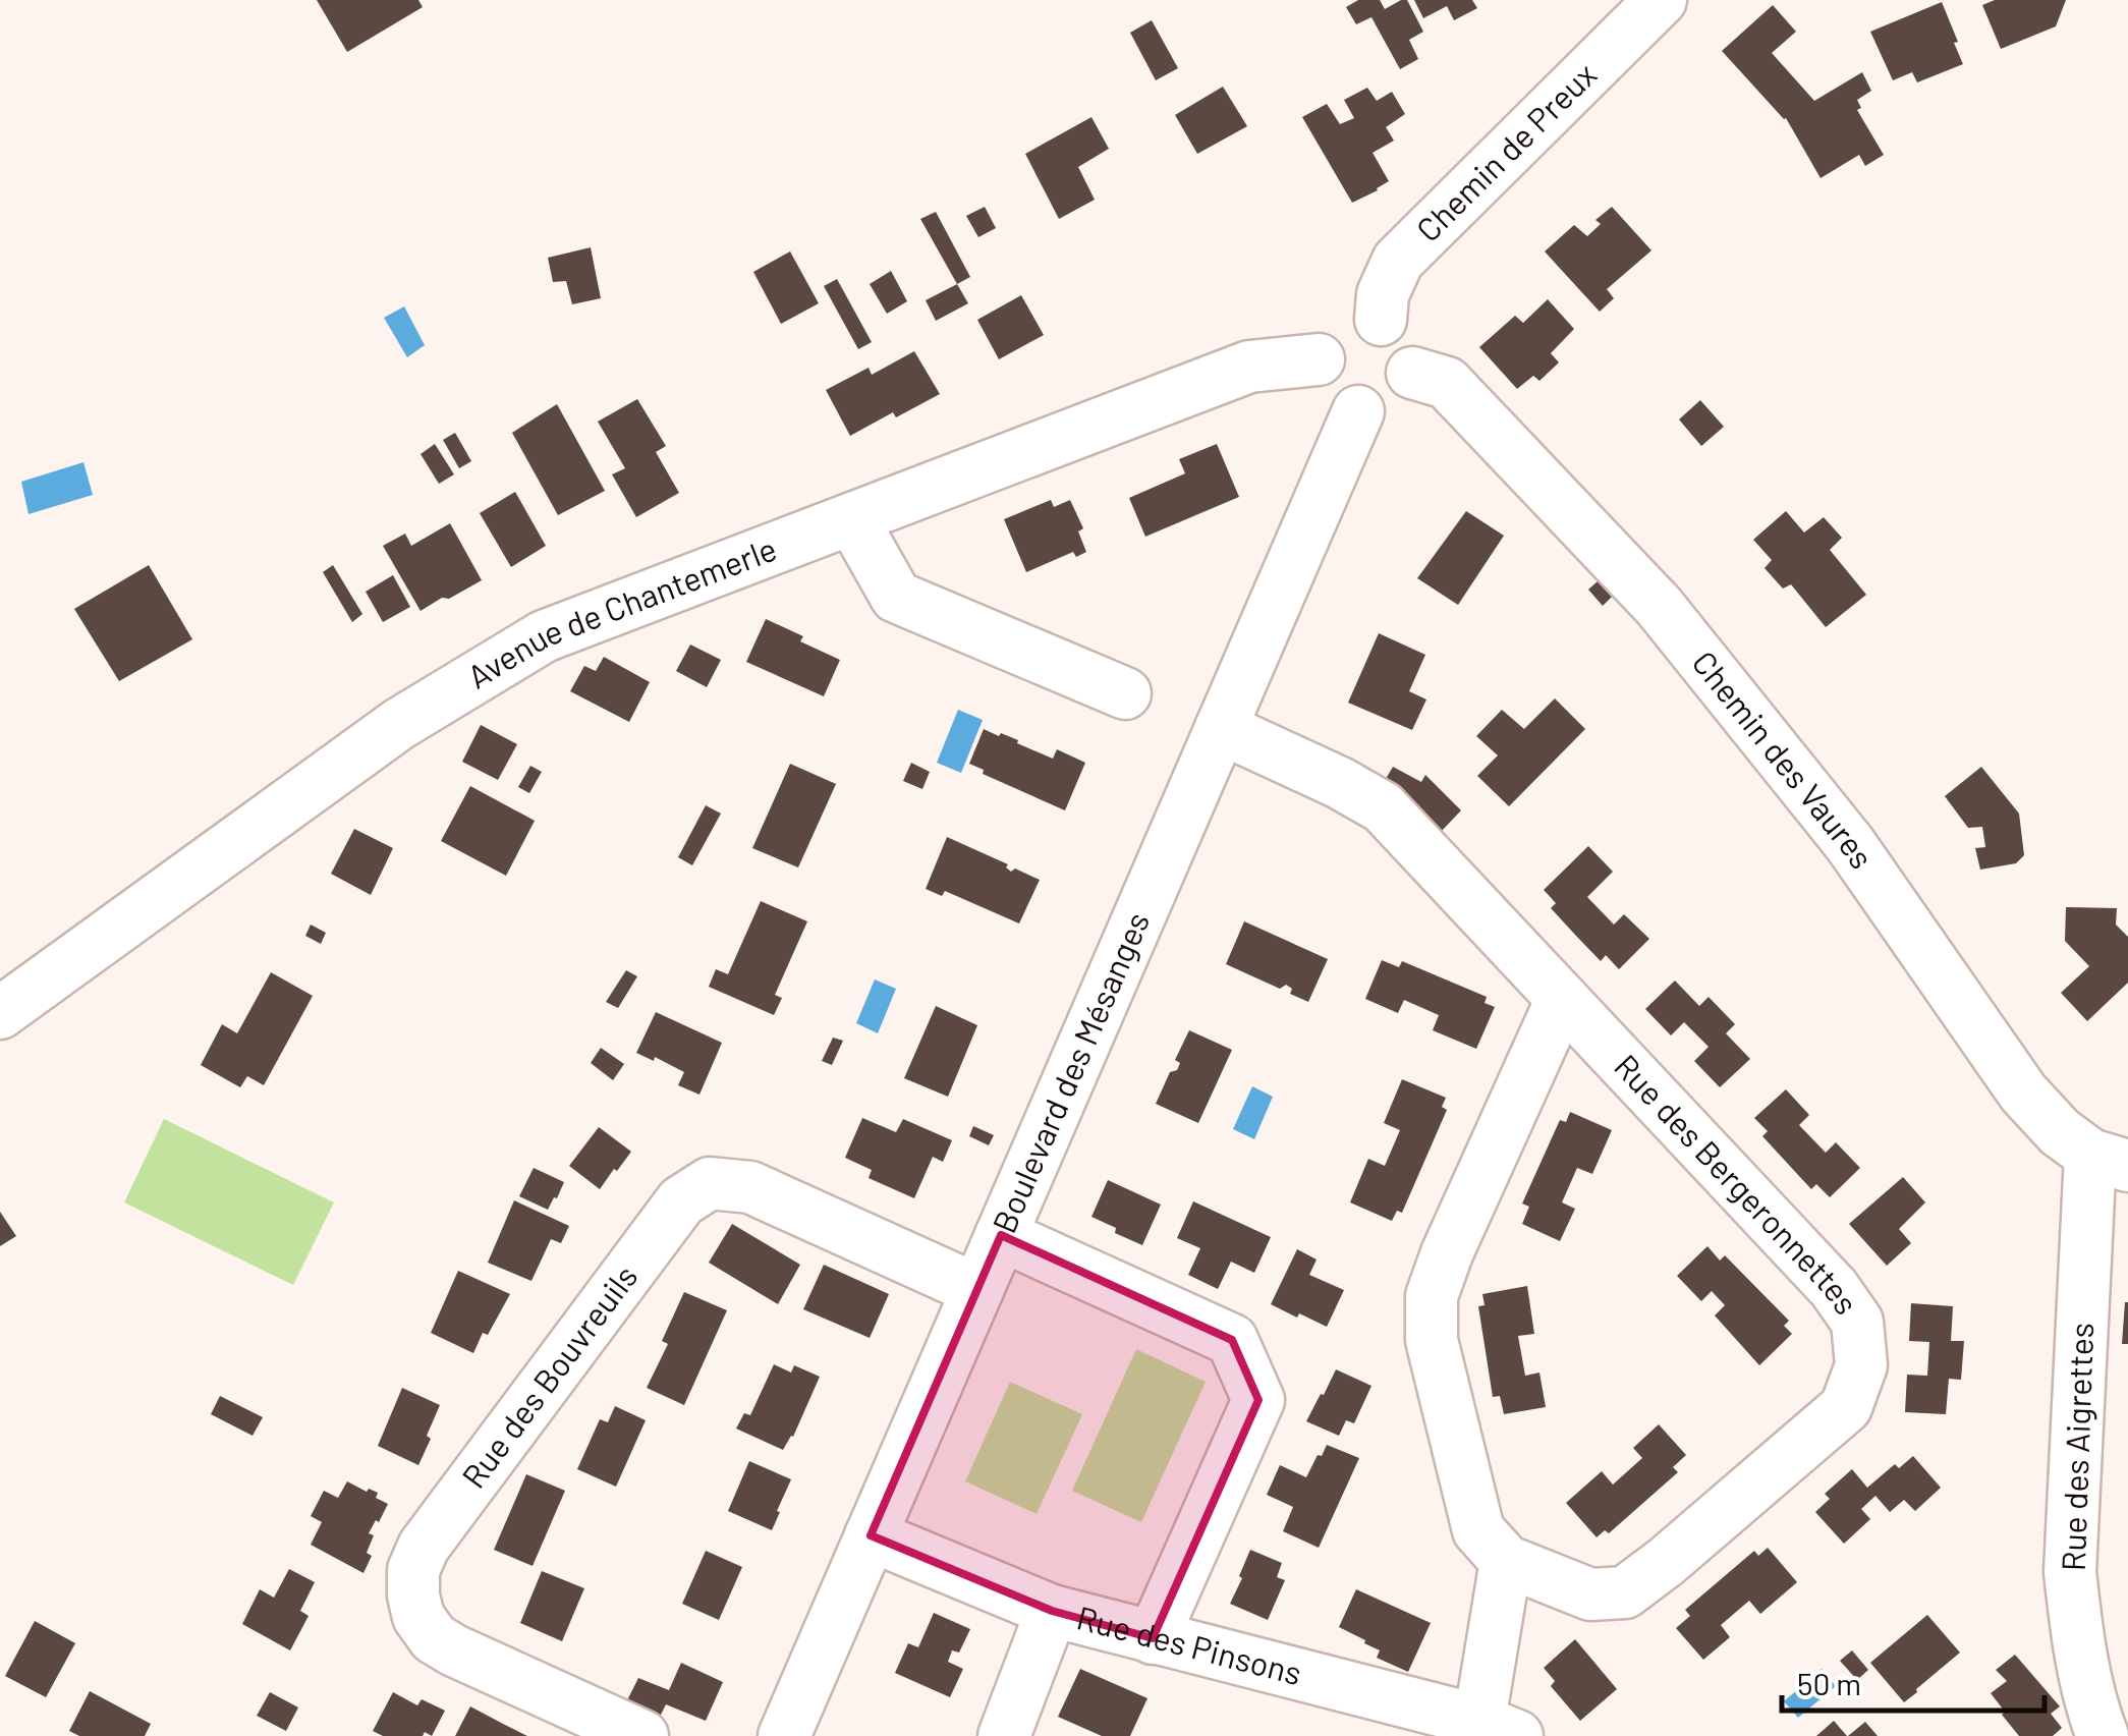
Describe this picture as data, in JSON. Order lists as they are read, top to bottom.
{
  "streets": {
    "street": [
      "Chemin de Preux",
      "Avenue de Chantemerle",
      "Chemin des Vaures",
      "Boulevard des Mésanges",
      "Rue des Bergeronnettes",
      "Rue des Bouvreuils",
      "Rue des Aigrettes",
      "Rue des Pinsons"
    ]
  },
  "crossings": [
    ["Chemin de Preux", "Avenue de Chantemerle"],
    ["Chemin de Preux", "Chemin des Vaures"],
    ["Chemin de Preux", "Boulevard des Mésanges"],
    ["Avenue de Chantemerle", "Chemin des Vaures"],
    ["Avenue de Chantemerle", "Boulevard des Mésanges"],
    ["Chemin des Vaures", "Boulevard des Mésanges"],
    ["Chemin des Vaures", "Rue des Aigrettes"],
    ["Boulevard des Mésanges", "Rue des Bergeronnettes"],
    ["Boulevard des Mésanges", "Rue des Bouvreuils"],
    ["Boulevard des Mésanges", "Rue des Pinsons"]
  ],
  "scale_bar": "50 m"
}
